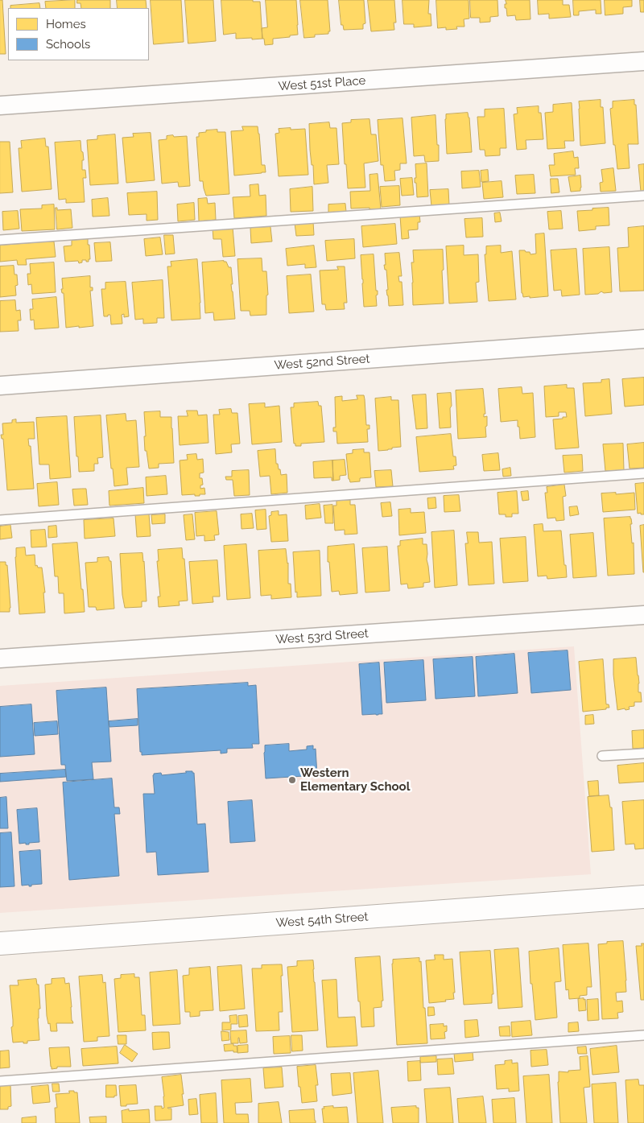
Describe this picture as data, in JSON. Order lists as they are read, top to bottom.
{
  "streets": {
    "street": [
      "West 51st Place",
      "West 52nd Street",
      "West 53rd Street",
      "West 54th Street"
    ]
  },
  "places": ["Western Elementary School"],
  "legend": ["Homes", "Schools"]
}
